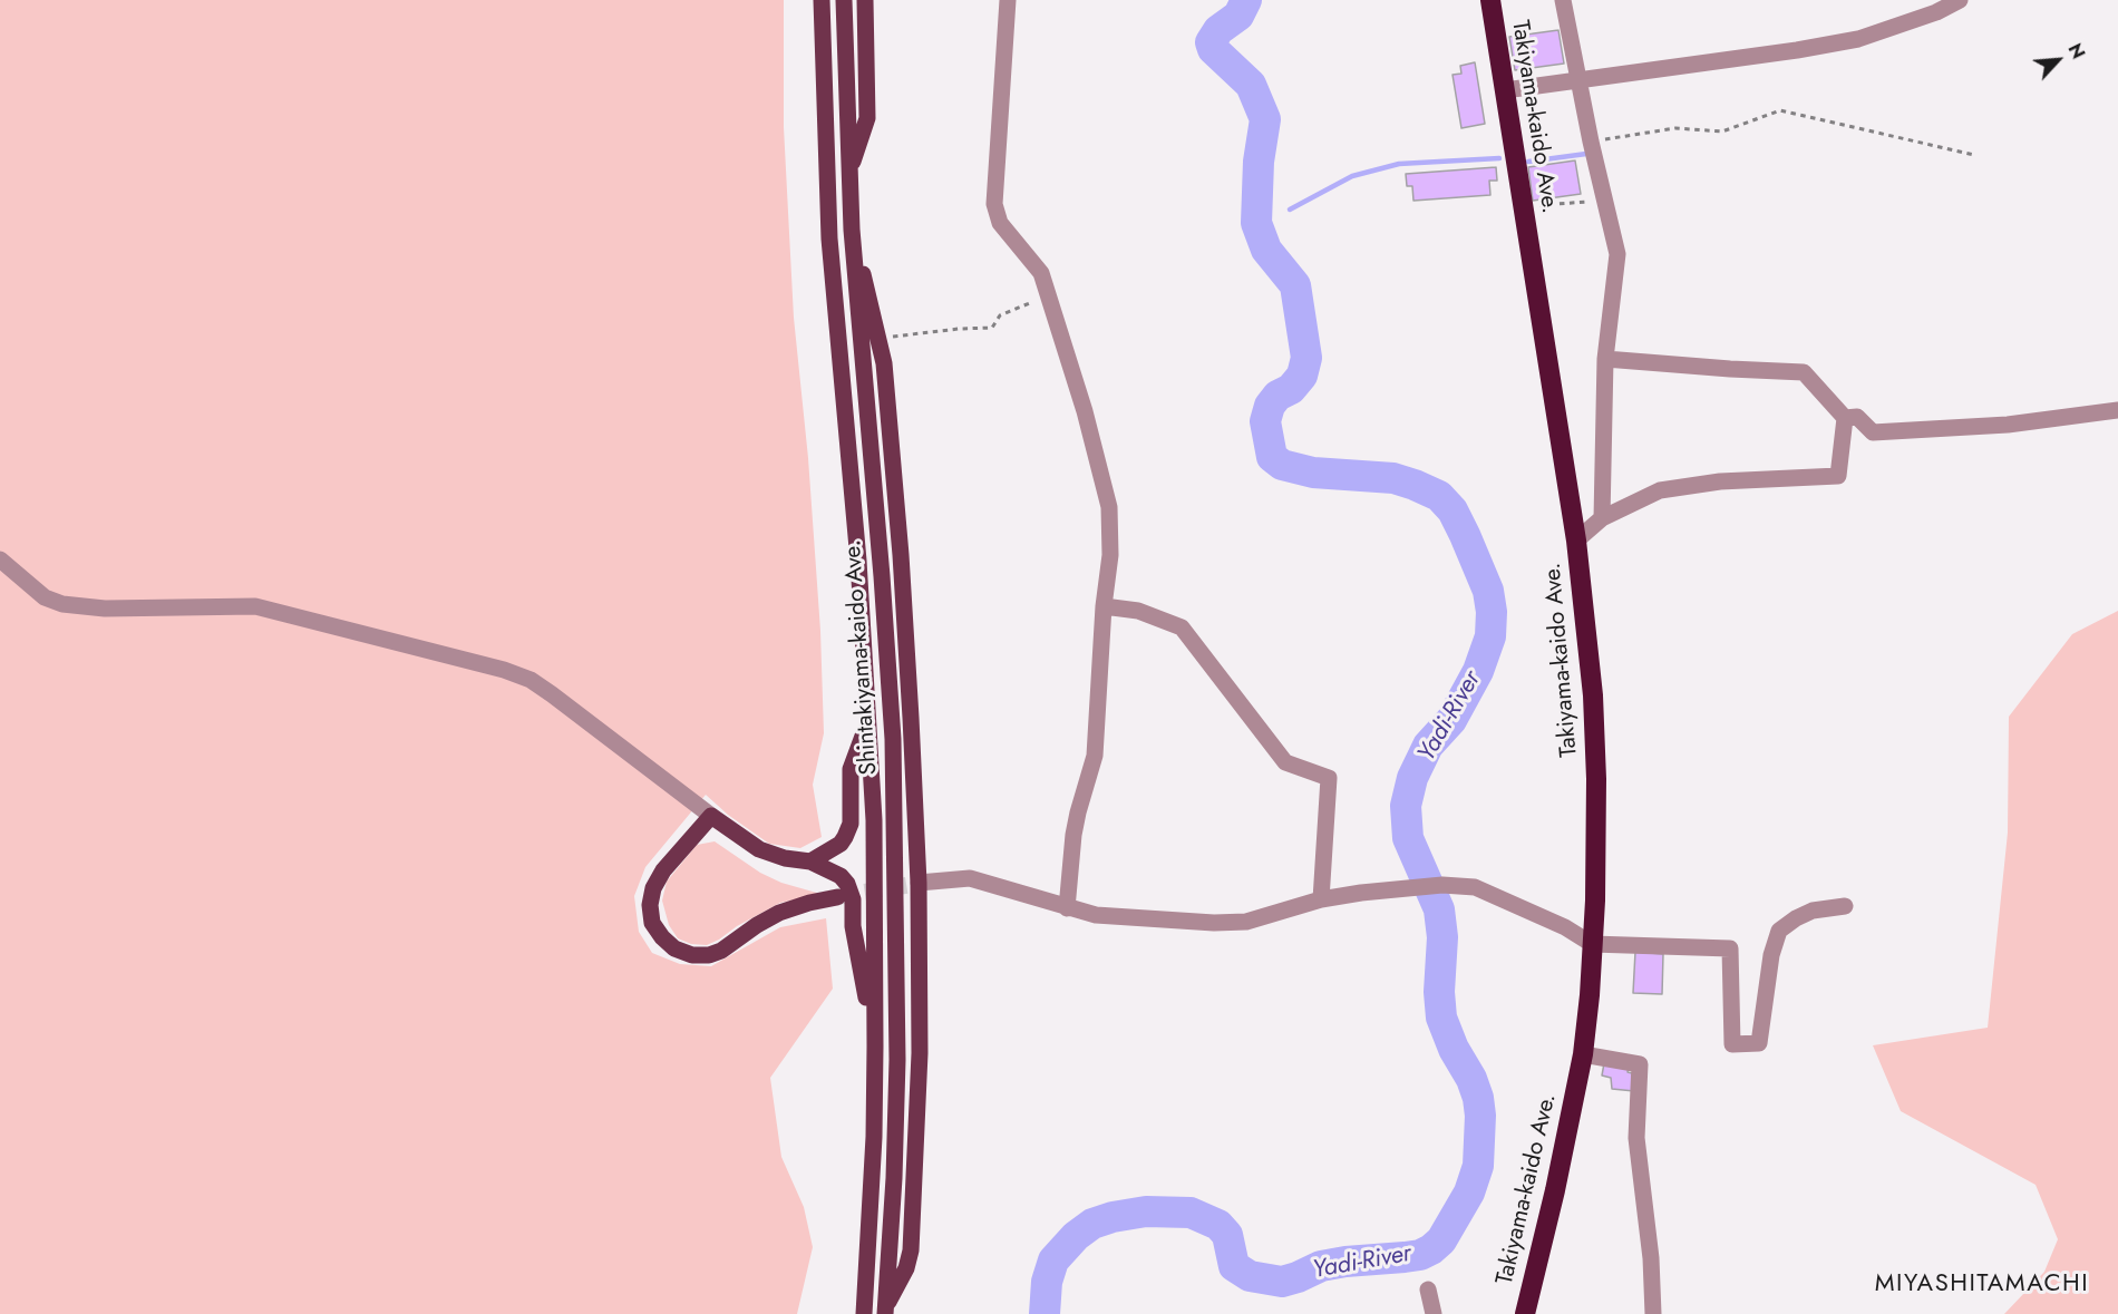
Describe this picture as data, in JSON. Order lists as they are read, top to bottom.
{
  "streets": {
    "highway": ["Takiyama-kaido Ave."],
    "main road": ["Shintakiyama-kaido Ave."]
  },
  "districts": ["MIYASHITAMACHI"],
  "water": ["Yadi-River"],
  "north": "top right"
}
